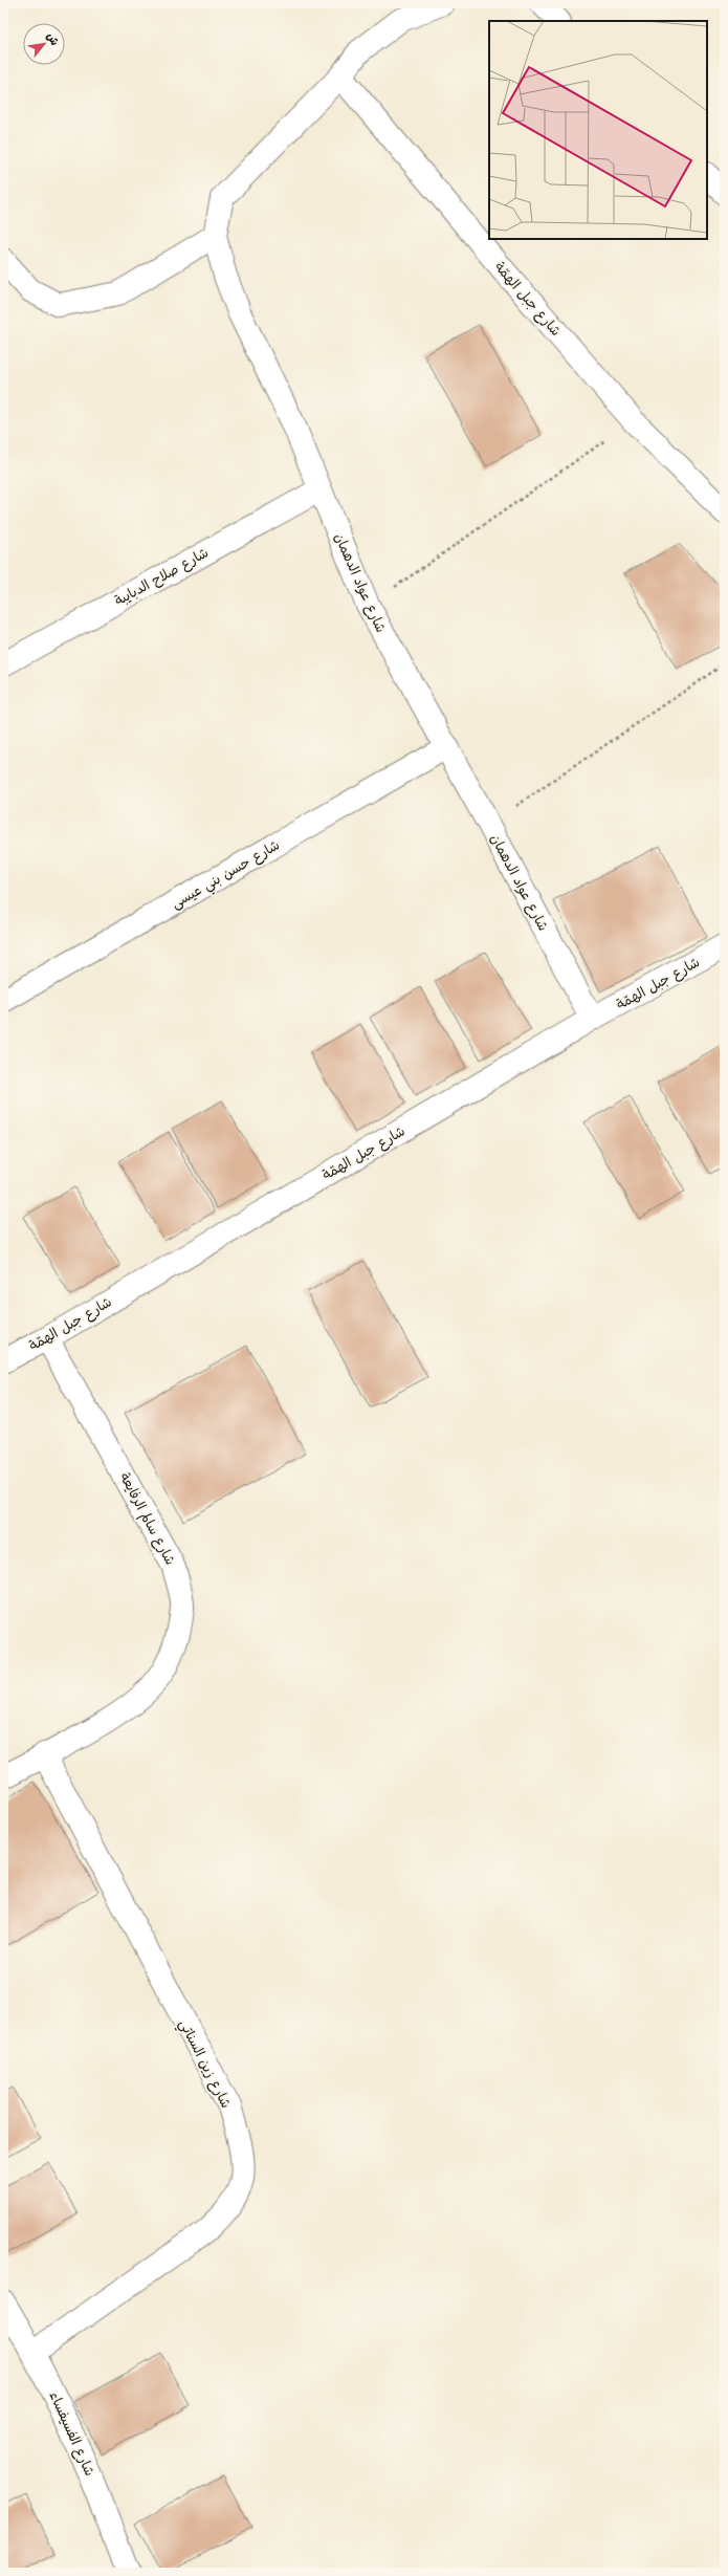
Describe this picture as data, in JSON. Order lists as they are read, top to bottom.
{
  "streets": {
    "street": [
      "شارع جبل الهمّة",
      "شارع صلاح الدبايبة",
      "شارع عواد الدهمان",
      "شارع حسن بني عيسى",
      "شارع سالم الرفايعة",
      "شارع زين السناتي",
      "شارع الفسيفساء"
    ]
  },
  "crossings": [
    ["شارع جبل الهمّة", "شارع عواد الدهمان"],
    ["شارع جبل الهمّة", "شارع سالم الرفايعة"],
    ["شارع صلاح الدبايبة", "شارع عواد الدهمان"],
    ["شارع عواد الدهمان", "شارع حسن بني عيسى"],
    ["شارع سالم الرفايعة", "شارع زين السناتي"],
    ["شارع زين السناتي", "شارع الفسيفساء"]
  ],
  "north": "top right"
}
